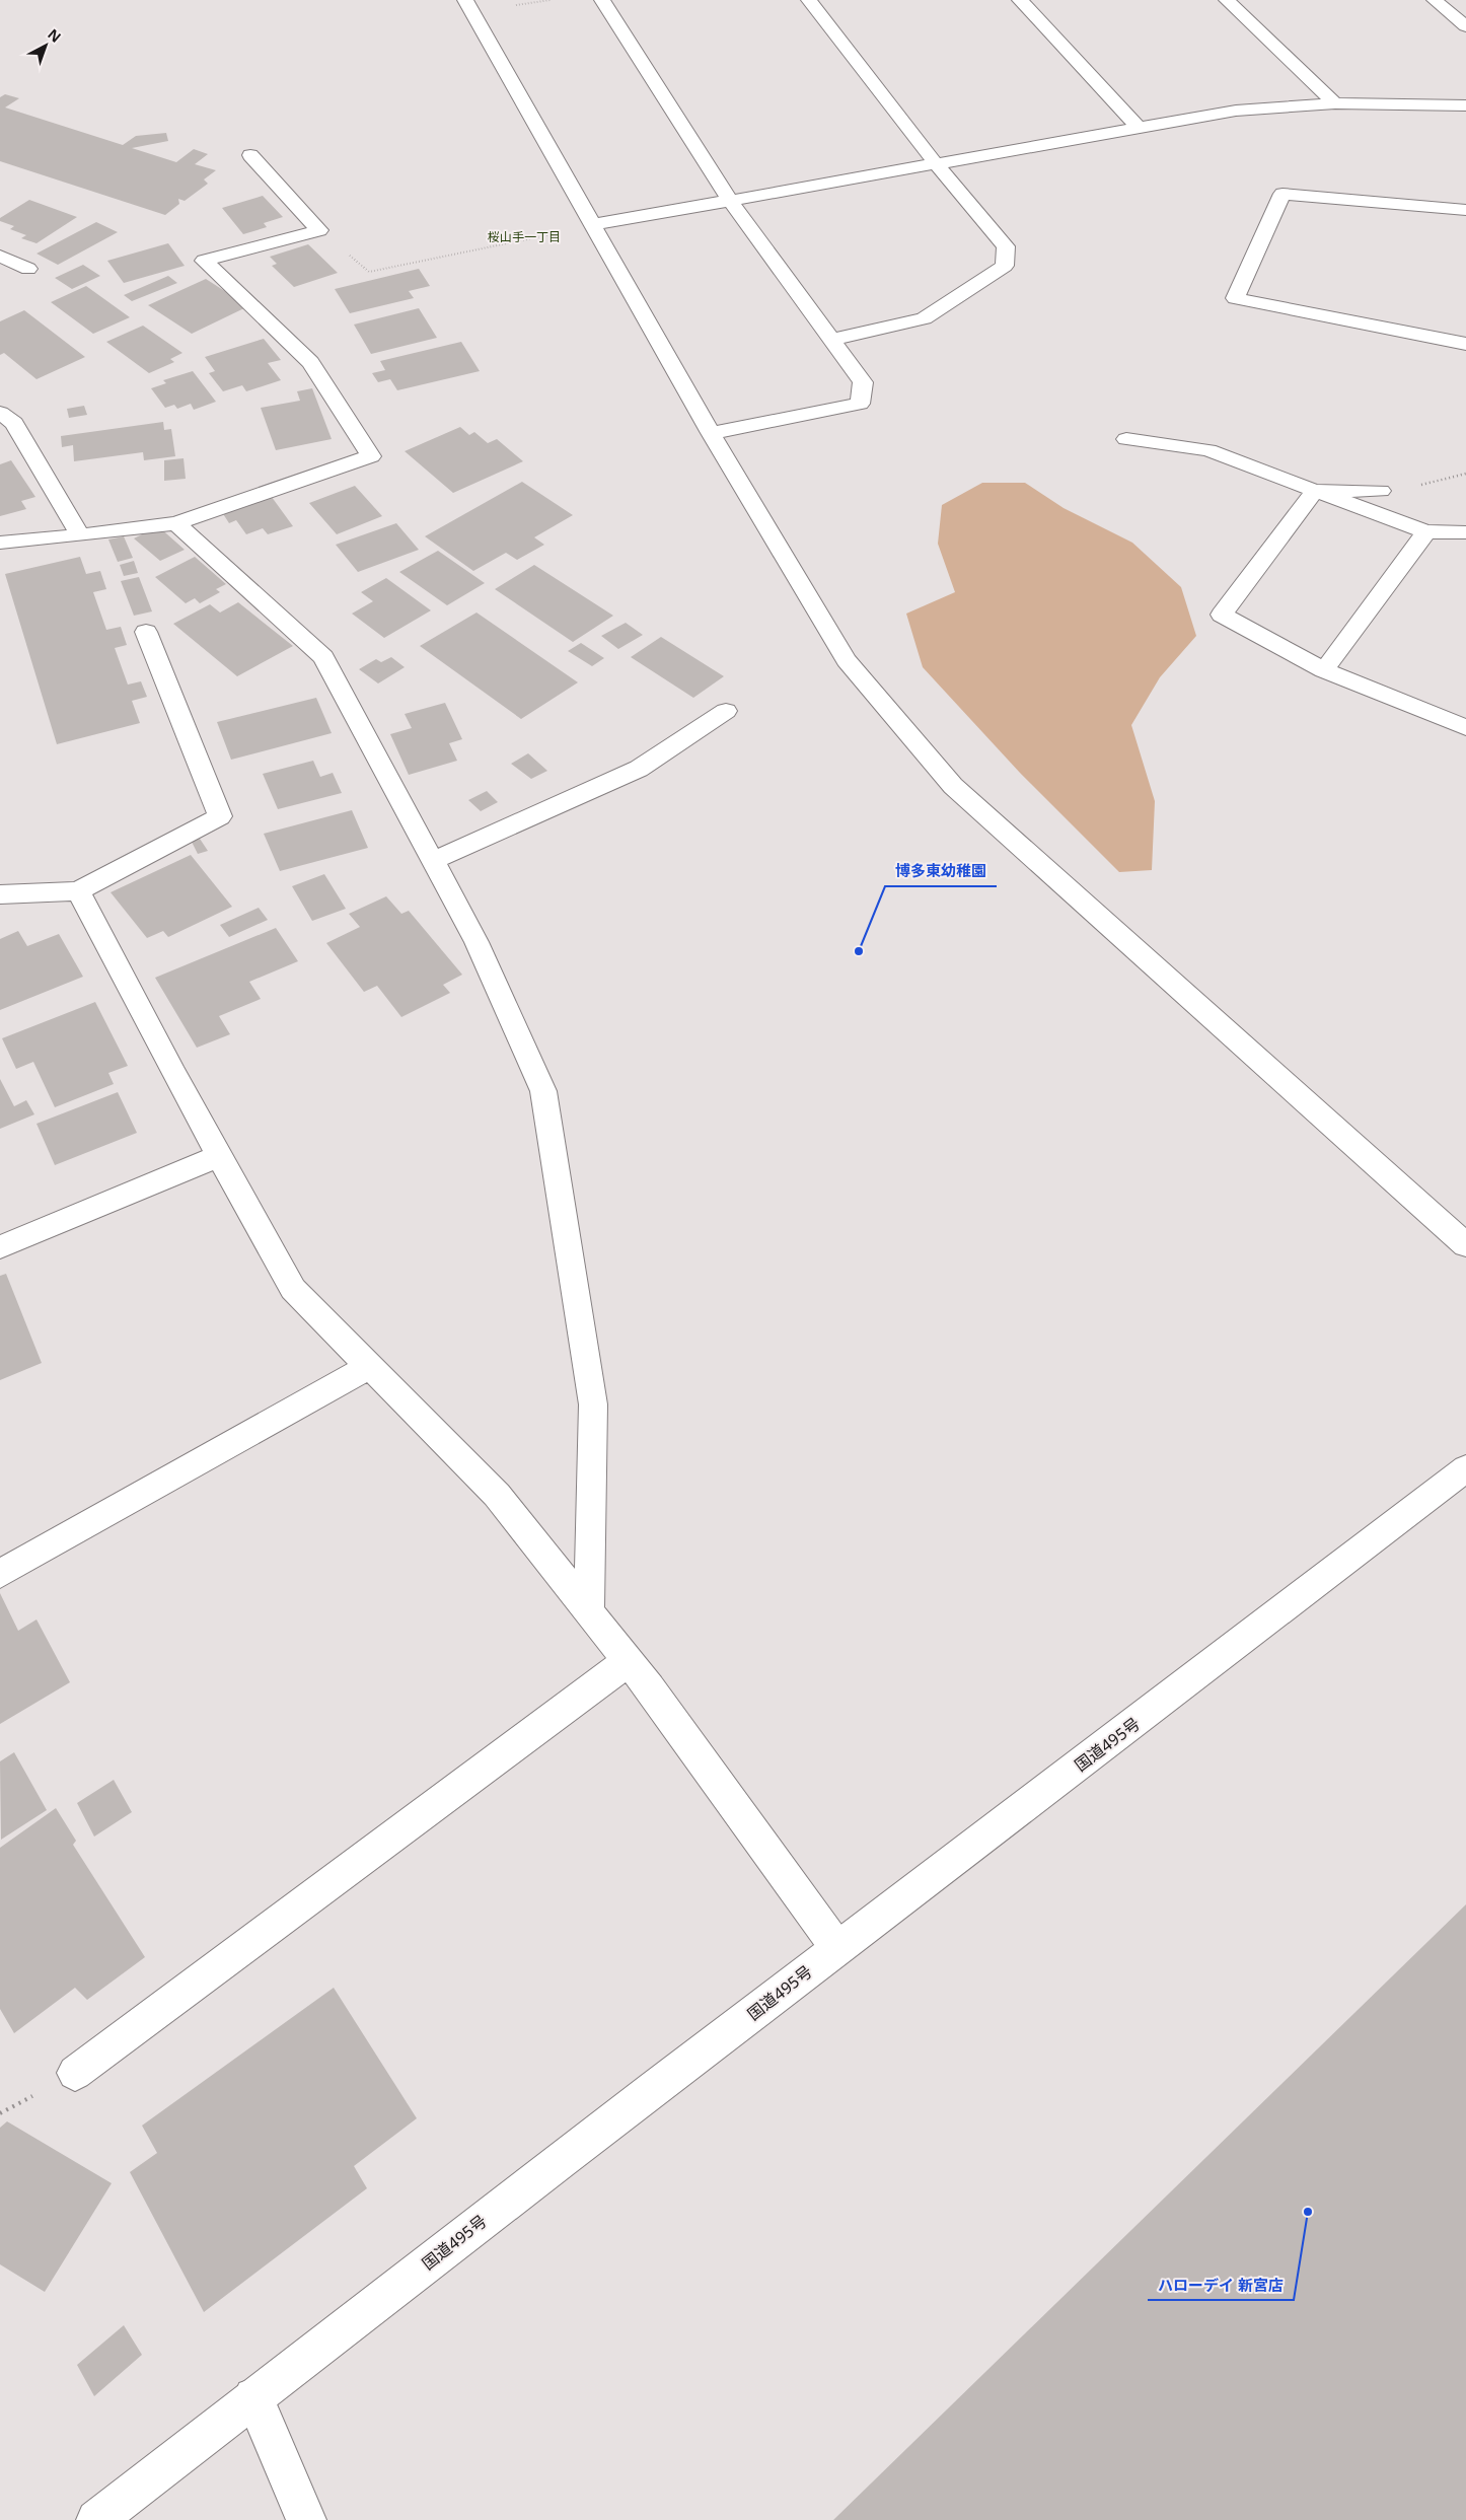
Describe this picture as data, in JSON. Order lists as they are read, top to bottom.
{
  "streets": {
    "main road": ["国道495号"]
  },
  "districts": ["桜山手一丁目"],
  "places": ["博多東幼稚園", "ハローデイ 新宮店"],
  "north": "top right"
}
